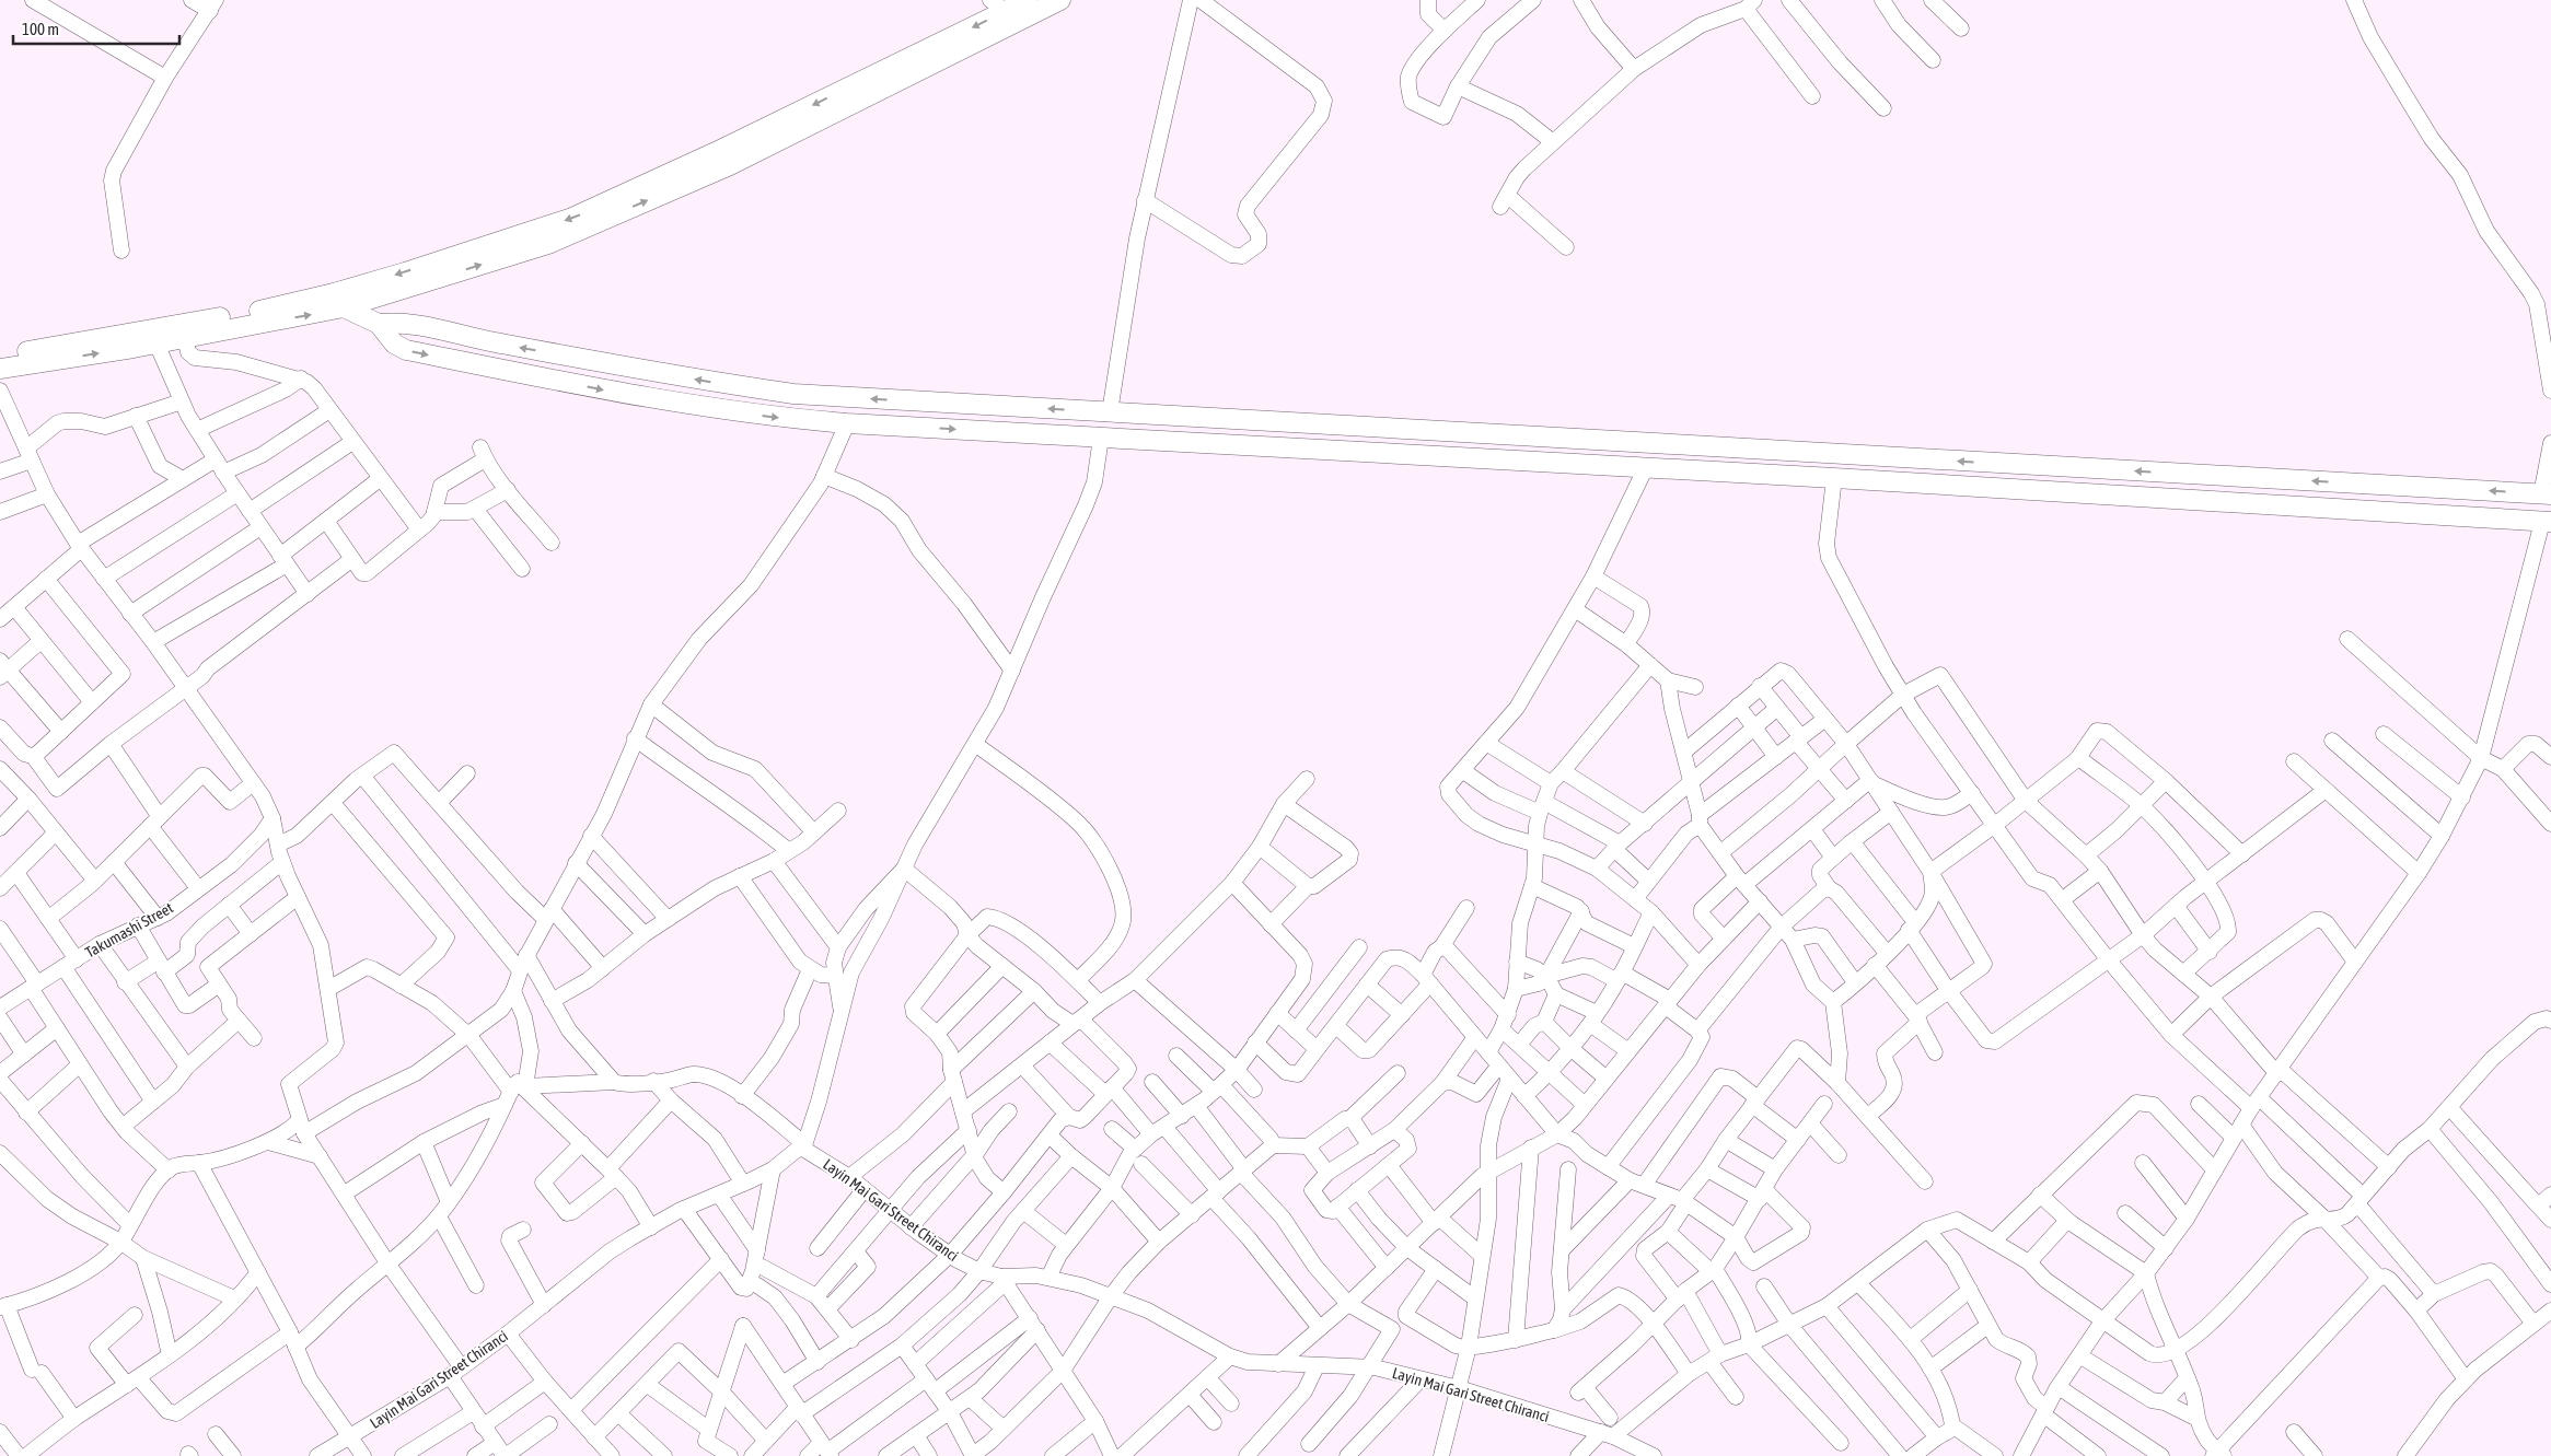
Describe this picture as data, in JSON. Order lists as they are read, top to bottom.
{
  "streets": {
    "street": ["Takumashi Street", "Layin Mai Gari Street Chiranci"]
  },
  "scale_bar": "100 m"
}
